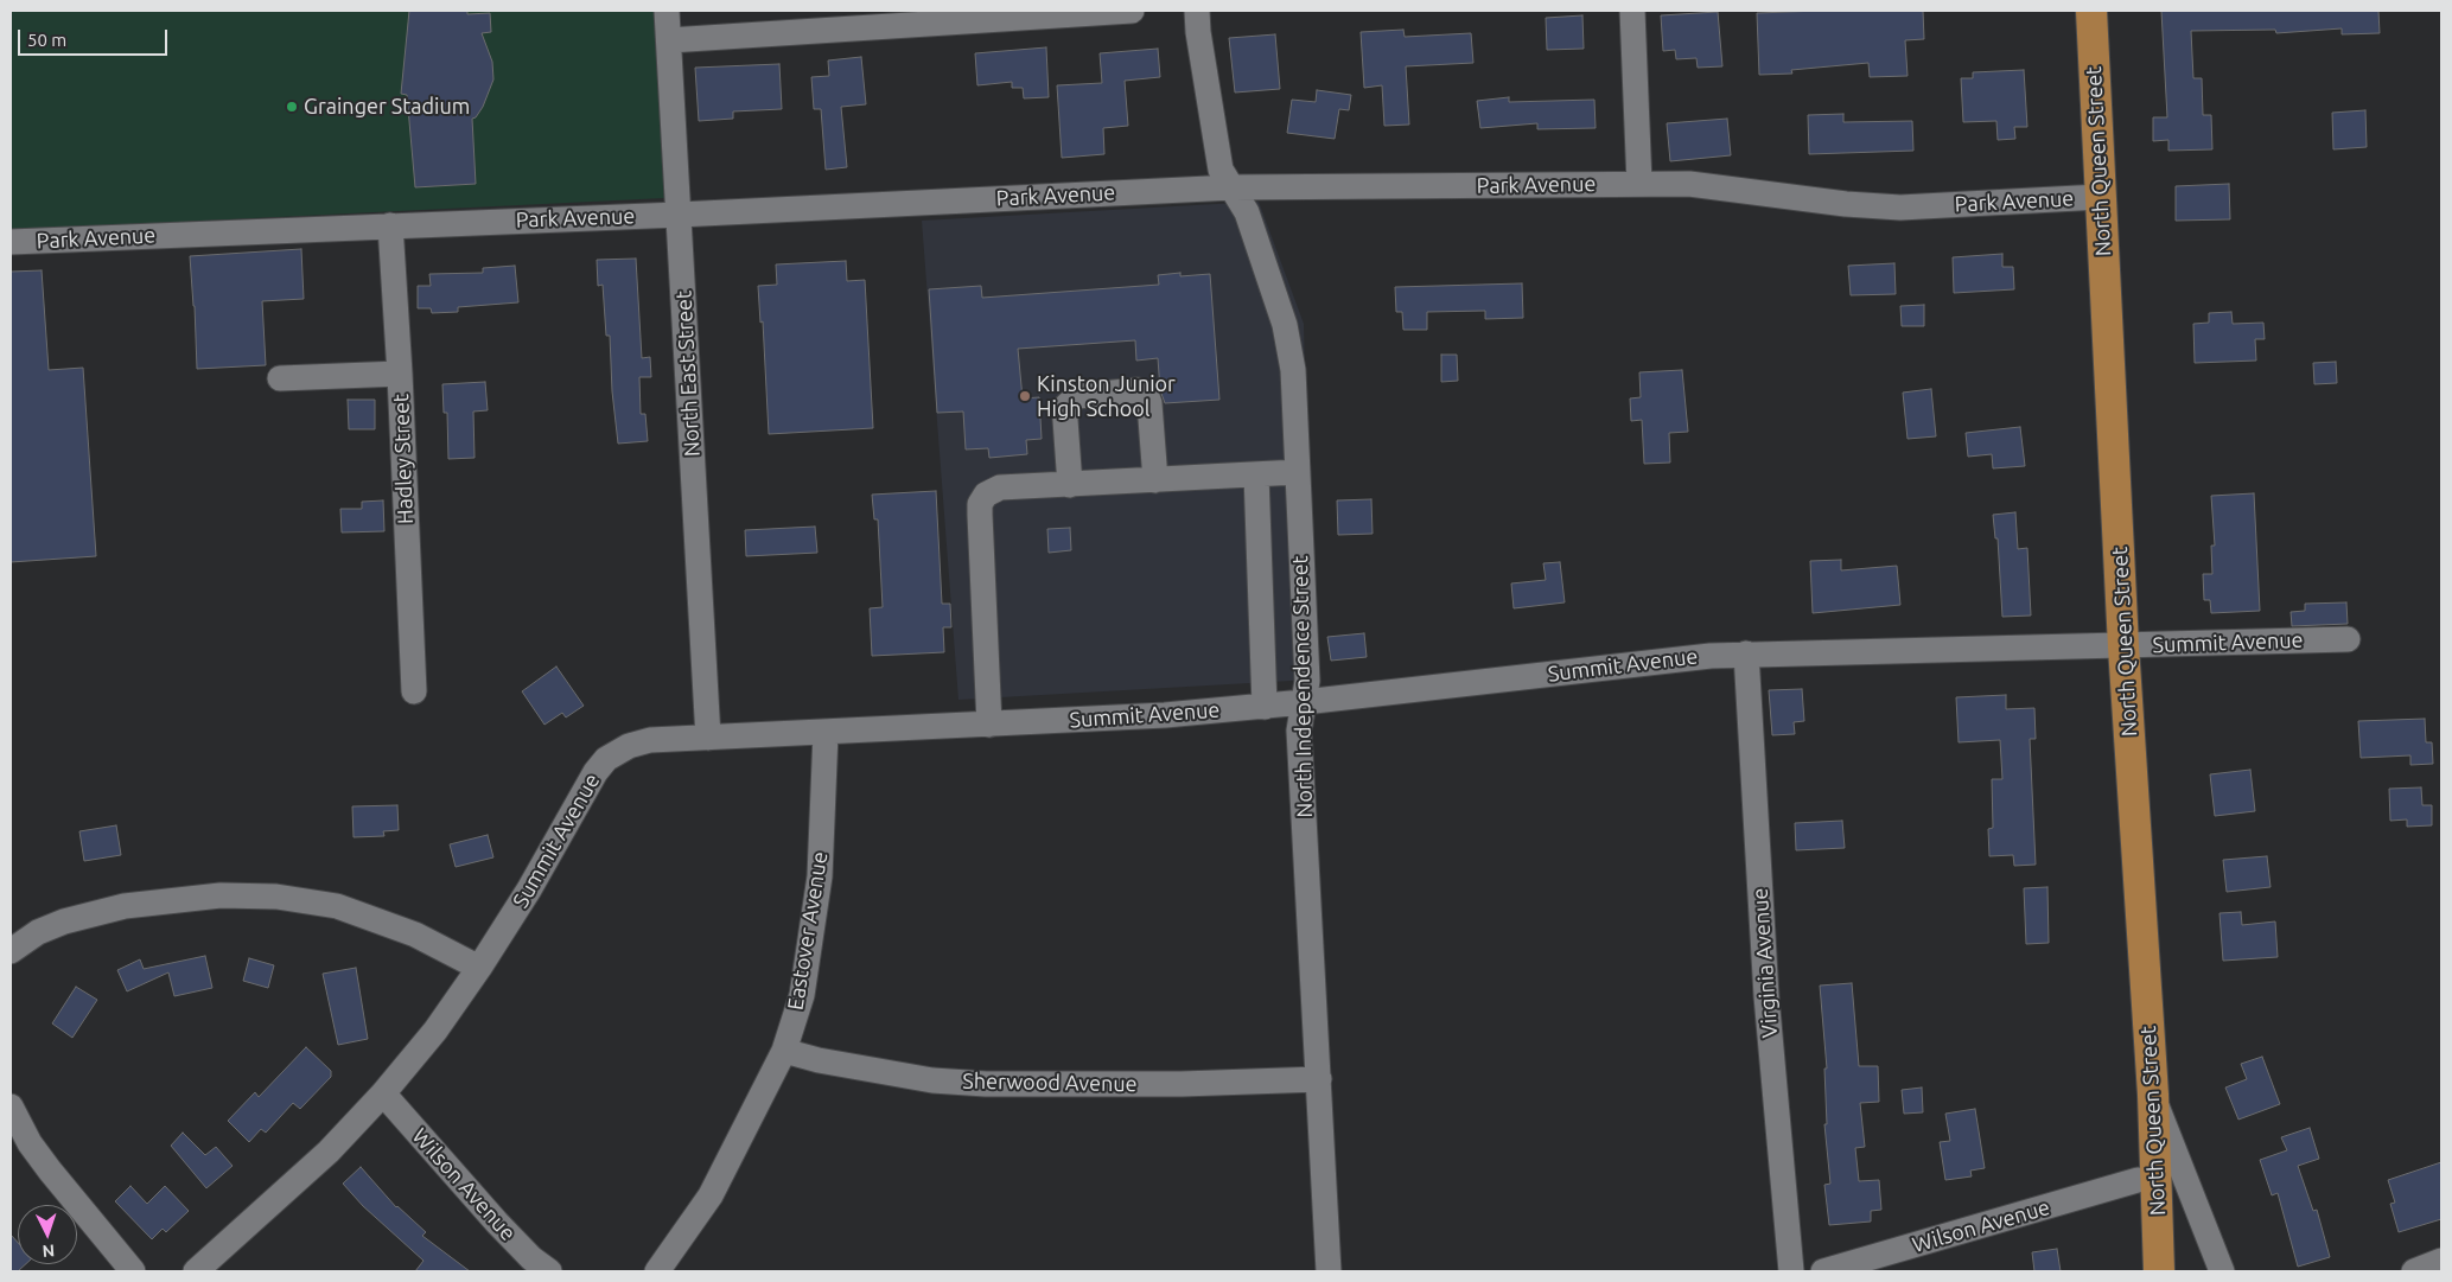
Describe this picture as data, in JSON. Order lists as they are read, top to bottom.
{
  "streets": {
    "main road": ["North Queen Street"],
    "street": [
      "Park Avenue",
      "North East Street",
      "Hadley Street",
      "Summit Avenue",
      "North Independence Street",
      "Eastover Avenue",
      "Virginia Avenue",
      "Sherwood Avenue",
      "Wilson Avenue"
    ]
  },
  "crossings": [
    ["North Queen Street", "Park Avenue"],
    ["North Queen Street", "Summit Avenue"],
    ["Park Avenue", "North East Street"],
    ["Park Avenue", "Hadley Street"],
    ["Park Avenue", "North Independence Street"],
    ["North East Street", "Summit Avenue"],
    ["Summit Avenue", "North Independence Street"],
    ["Summit Avenue", "Eastover Avenue"],
    ["Summit Avenue", "Virginia Avenue"],
    ["Summit Avenue", "Wilson Avenue"],
    ["North Independence Street", "Sherwood Avenue"],
    ["Eastover Avenue", "Sherwood Avenue"]
  ],
  "places": ["Grainger Stadium", "Kinston Junior High School"],
  "scale_bar": "50 m",
  "north": "bottom"
}
